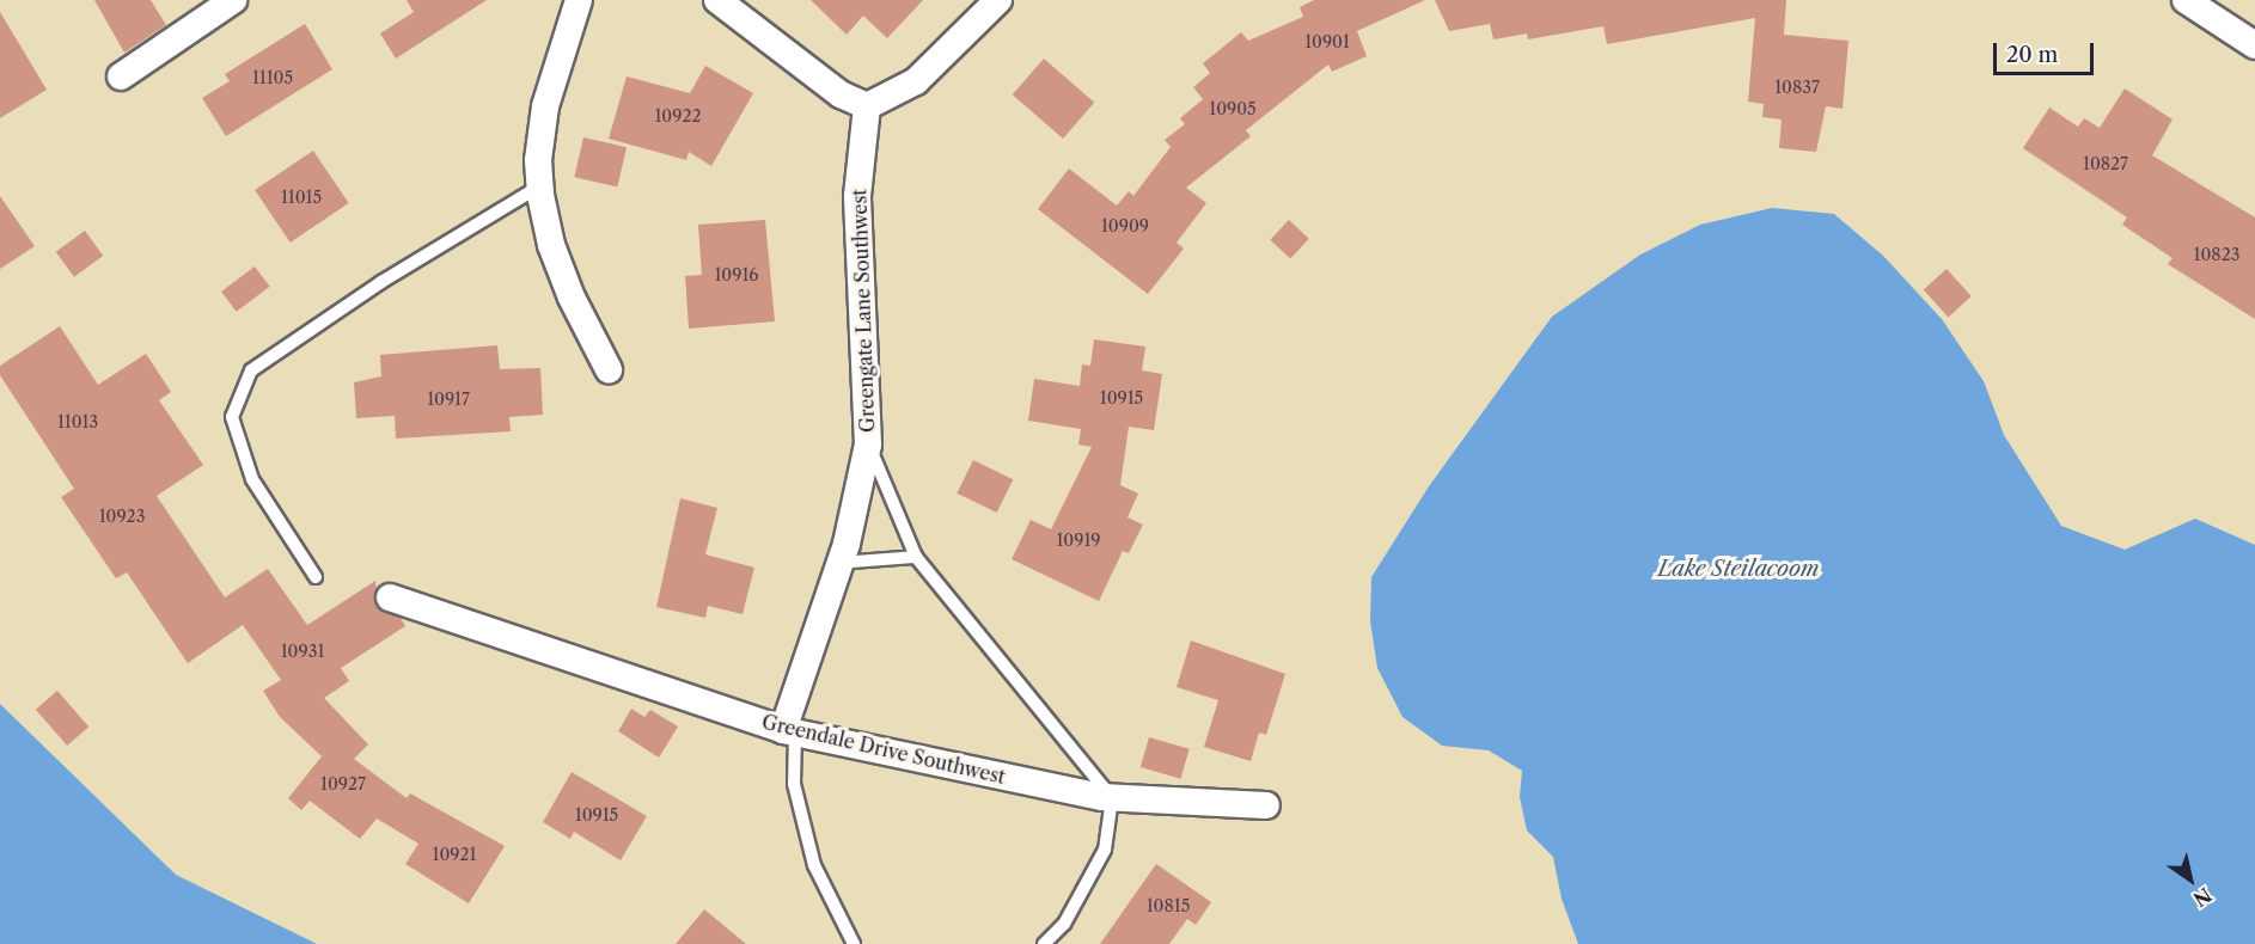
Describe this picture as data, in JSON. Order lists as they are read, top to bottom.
{
  "streets": {
    "street": ["Greengate Lane Southwest", "Greendale Drive Southwest"]
  },
  "crossings": [
    ["Greengate Lane Southwest", "Greendale Drive Southwest"]
  ],
  "water": ["Lake Steilacoom"],
  "house_numbers": [
    "10901",
    "11105",
    "10837",
    "10905",
    "10922",
    "10827",
    "11015",
    "10909",
    "10823",
    "10916",
    "10915",
    "10917",
    "11013",
    "10923",
    "10919",
    "10931",
    "10927",
    "10915",
    "10921",
    "10815"
  ],
  "scale_bar": "20 m",
  "north": "bottom right"
}
